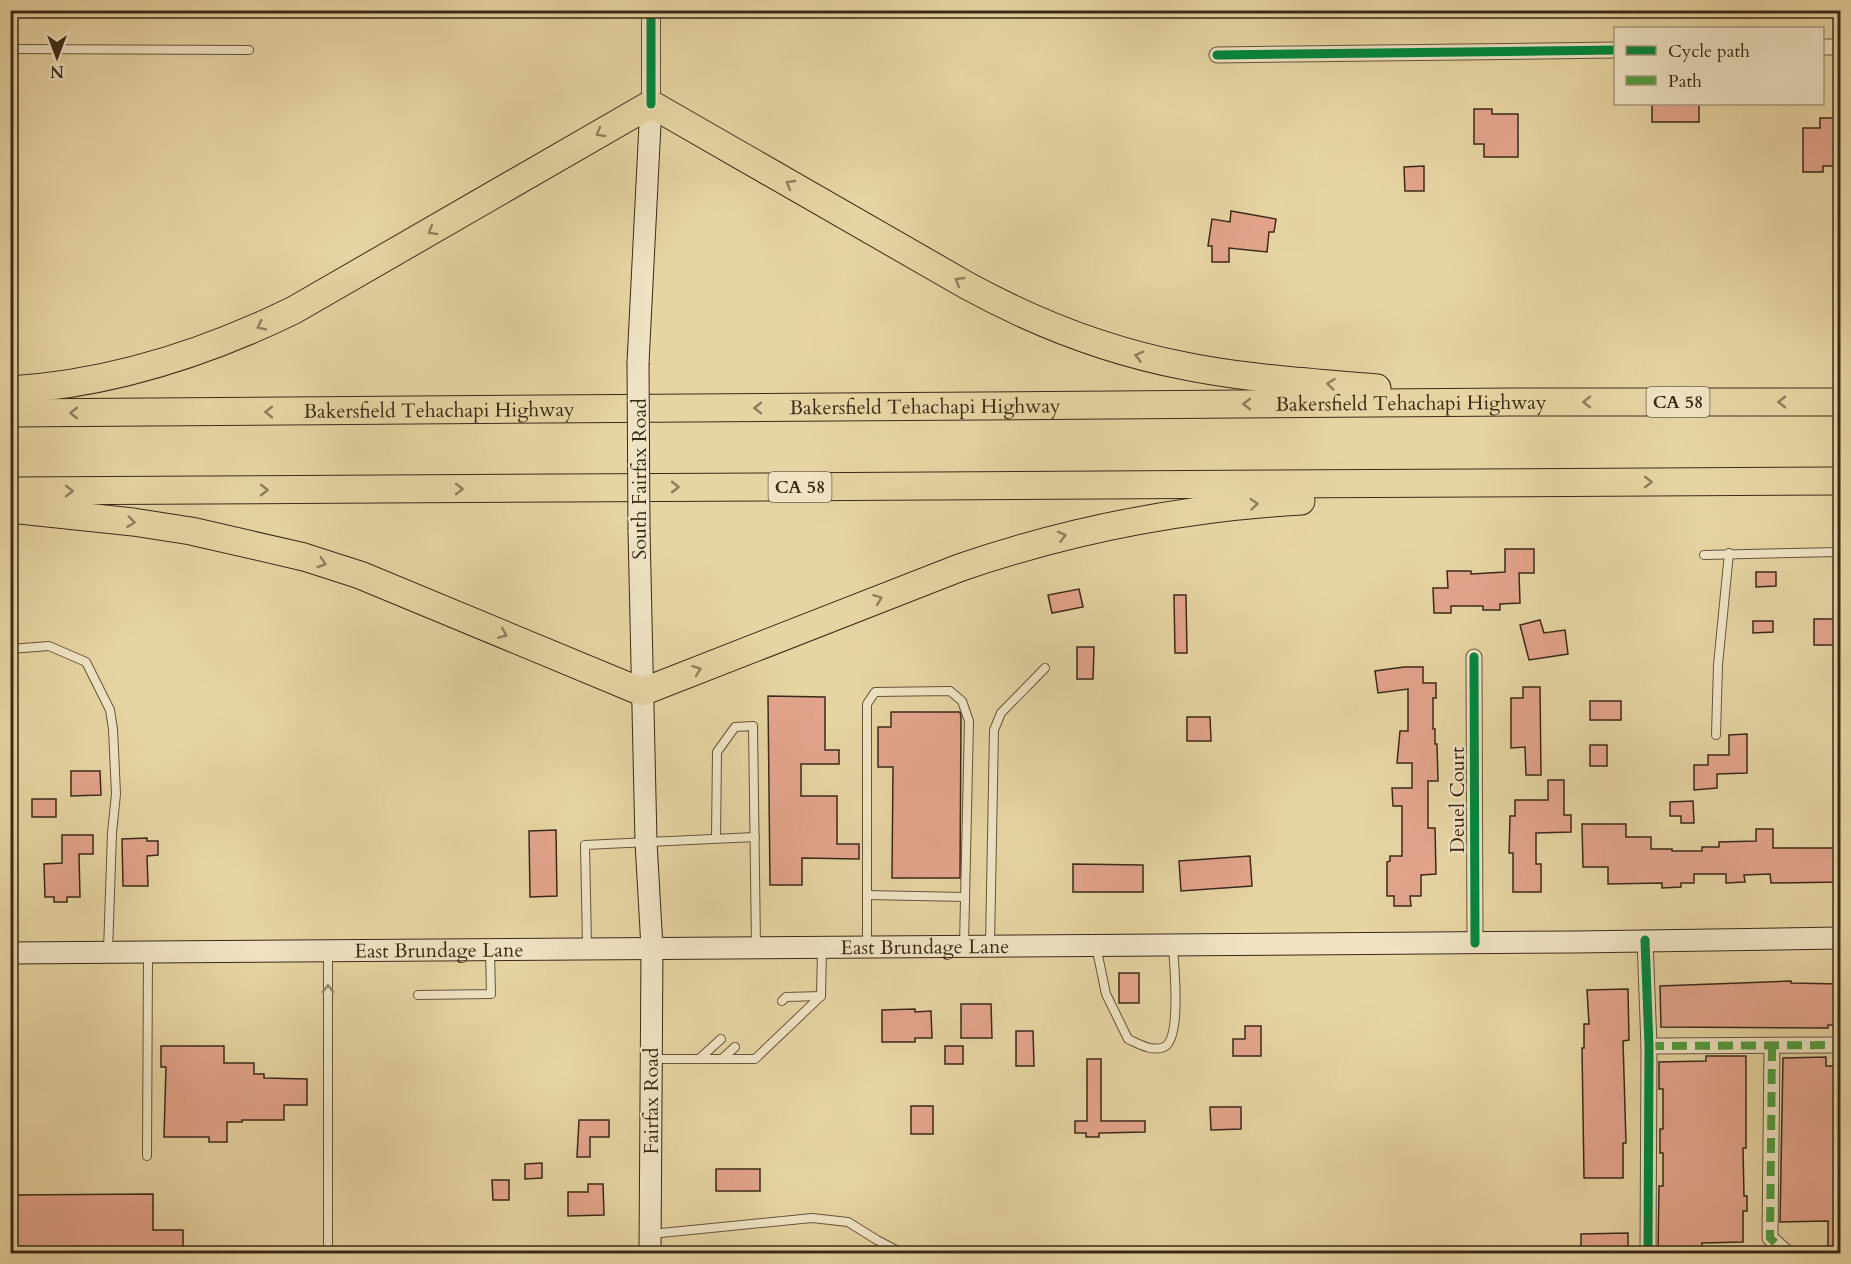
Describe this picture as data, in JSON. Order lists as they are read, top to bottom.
{
  "streets": {
    "highway": ["CA 58", "Bakersfield Tehachapi Highway"],
    "main road": ["South Fairfax Road", "East Brundage Lane", "Fairfax Road"],
    "street": ["Deuel Court"]
  },
  "crossings": [
    ["South Fairfax Road", "East Brundage Lane"],
    ["South Fairfax Road", "Fairfax Road"],
    ["Deuel Court", "East Brundage Lane"],
    ["East Brundage Lane", "Fairfax Road"]
  ],
  "legend": ["Cycle path", "Path"],
  "north": "bottom"
}
